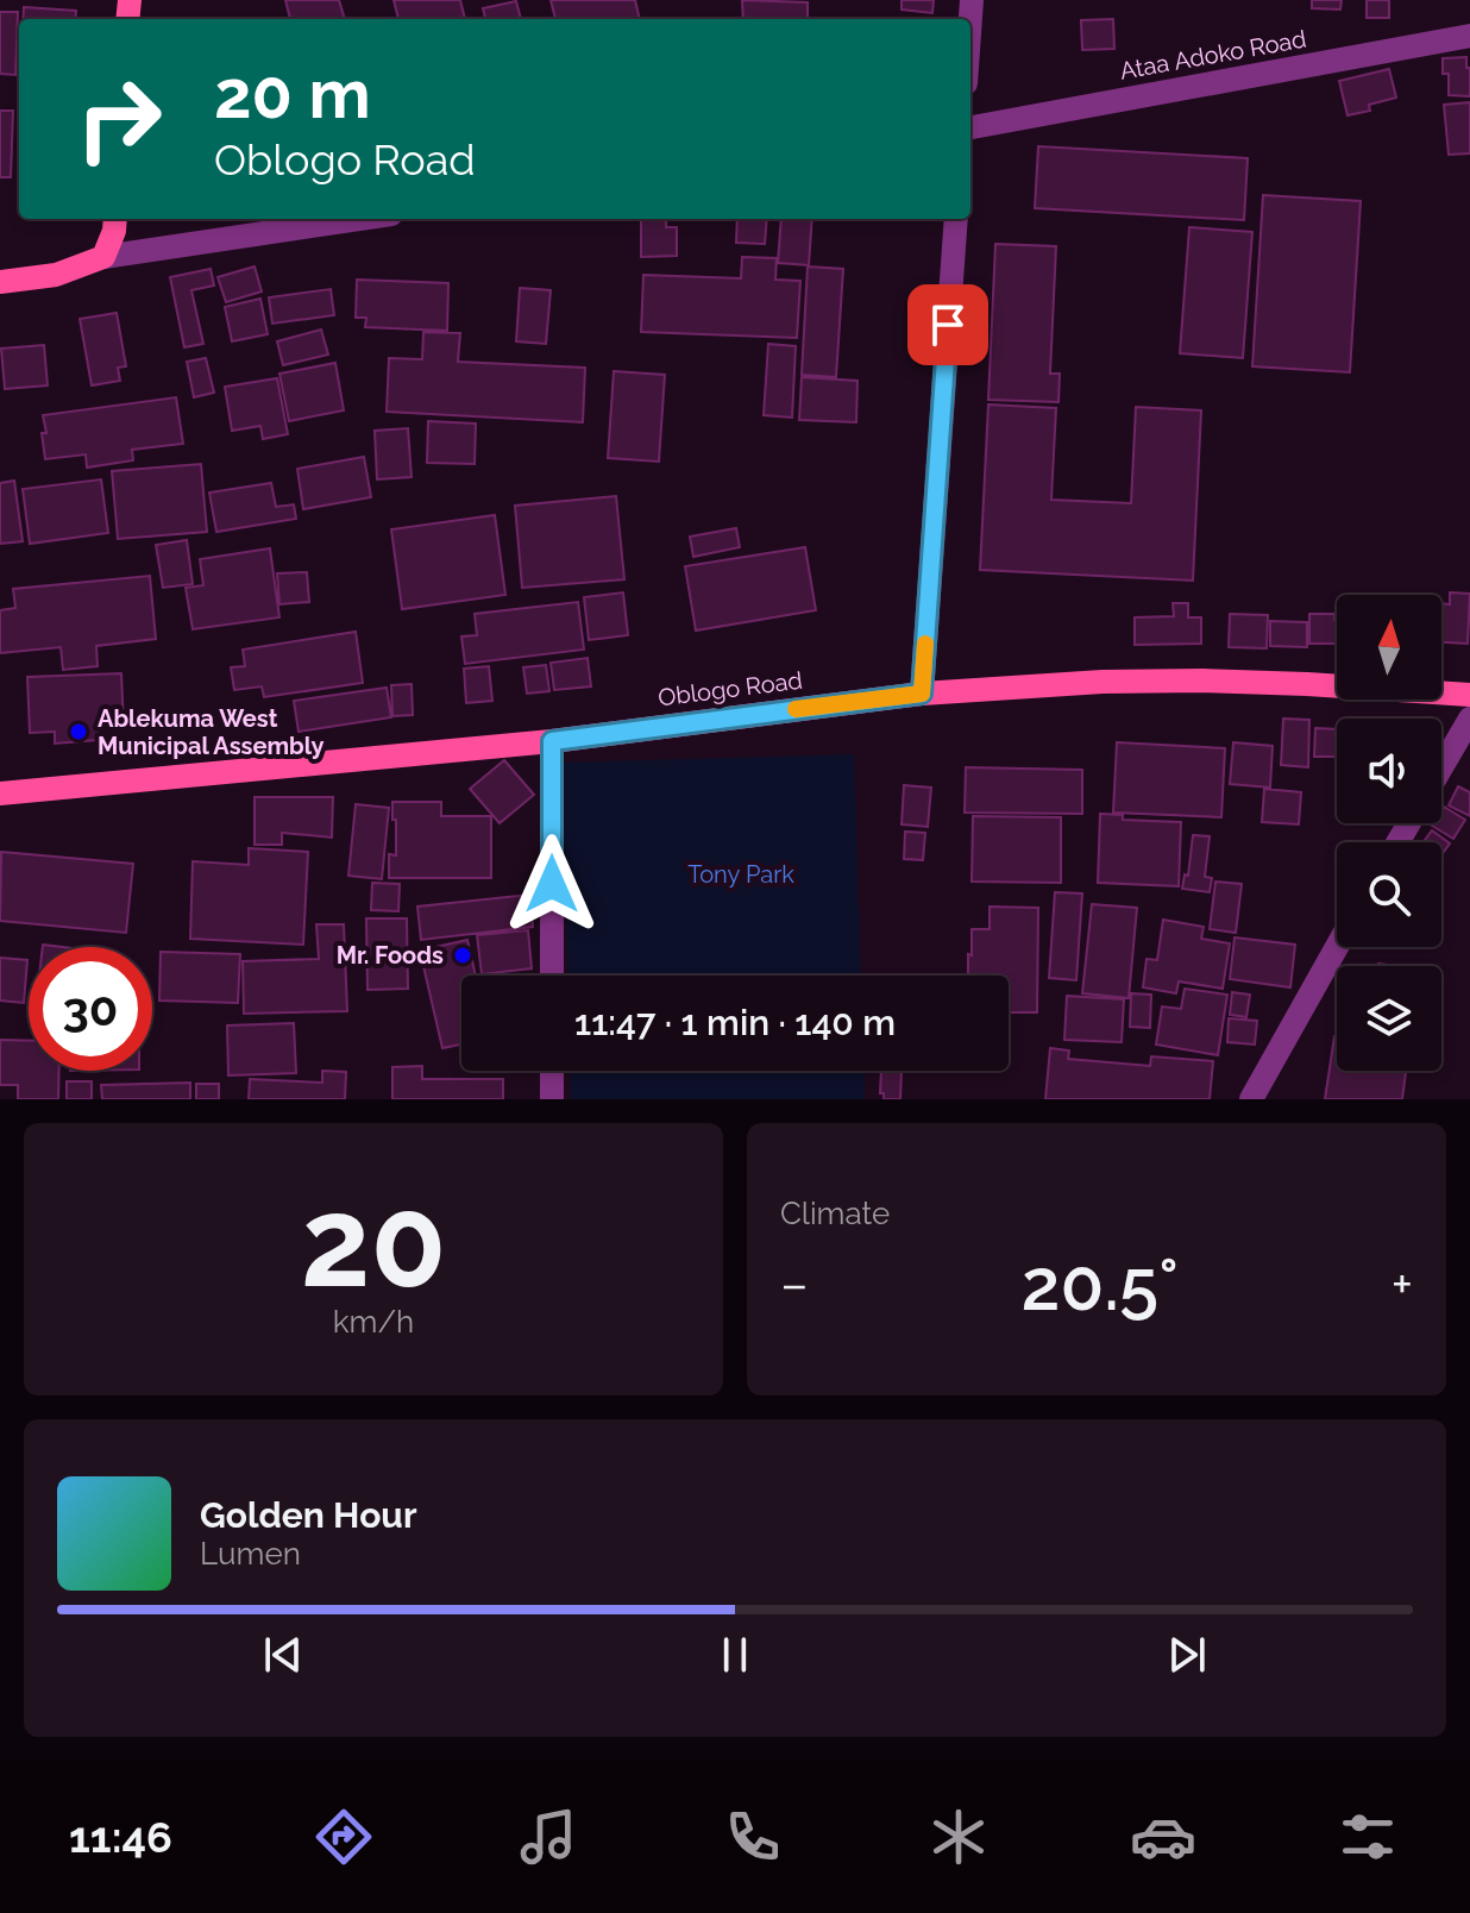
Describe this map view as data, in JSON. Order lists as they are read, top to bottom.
{
  "streets": {
    "main road": ["Oblogo Road"],
    "street": ["Ataa Adoko Road"]
  },
  "parks": ["Tony Park"],
  "places": ["Ablekuma West Municipal Assembly", "Mr. Foods"],
  "north": "top",
  "page": {
    "turn": ["20 m", "Oblogo Road"],
    "limit": "30",
    "trip": "11:47 · 1 min · 140 m",
    "tile": [
      ["20", "km/h"],
      "Climate"
    ],
    "heat": ["−", "20.5°", "+"],
    "song": ["Golden Hour", "Lumen"],
    "tabs": "11:46"
  }
}
